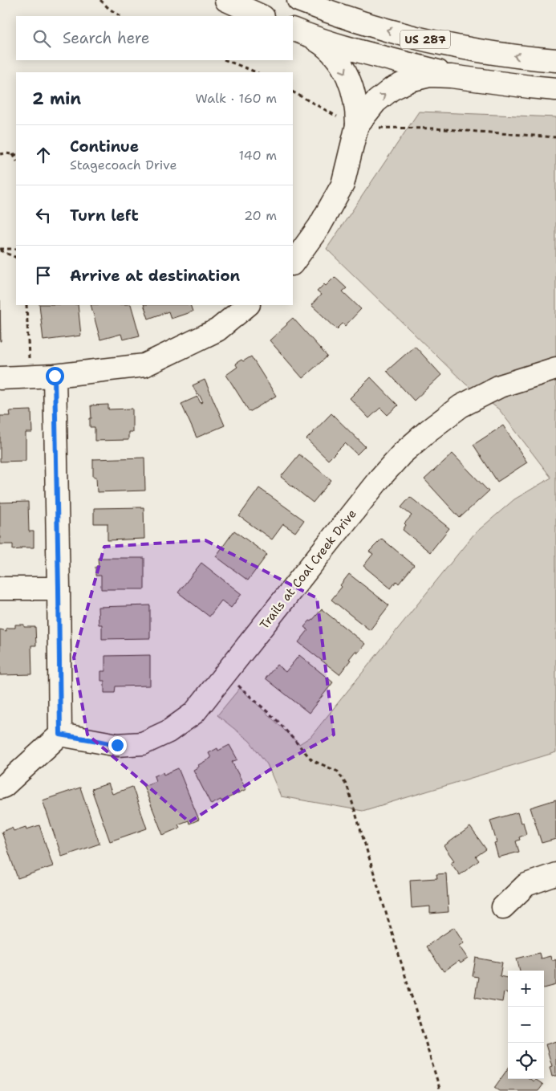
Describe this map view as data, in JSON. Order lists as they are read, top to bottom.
{
  "streets": {
    "street": ["US 287", "Trails at Coal Creek Drive"]
  },
  "page": {
    "search": "Search here",
    "heading": ["2 min", "Walk · 160 m"],
    "list": [
      ["Continue", "Stagecoach Drive", "140 m"],
      ["Turn left", "20 m"],
      "Arrive at destination"
    ],
    "map_buttons": ["+", "−"]
  }
}
